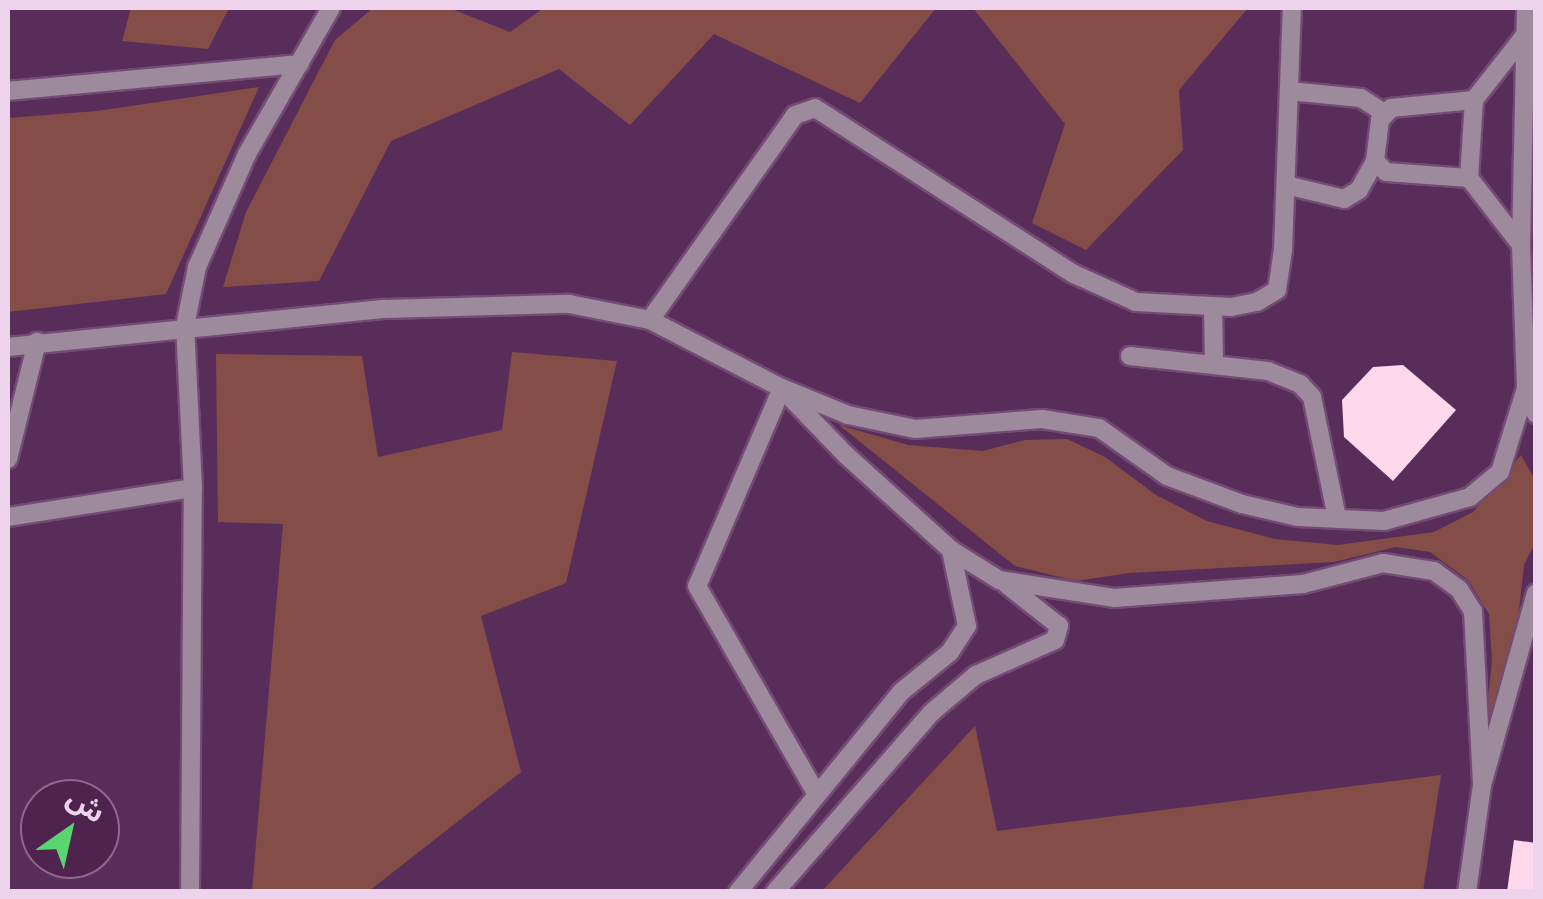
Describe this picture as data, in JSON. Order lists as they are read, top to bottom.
{
  "north": "top right"
}
